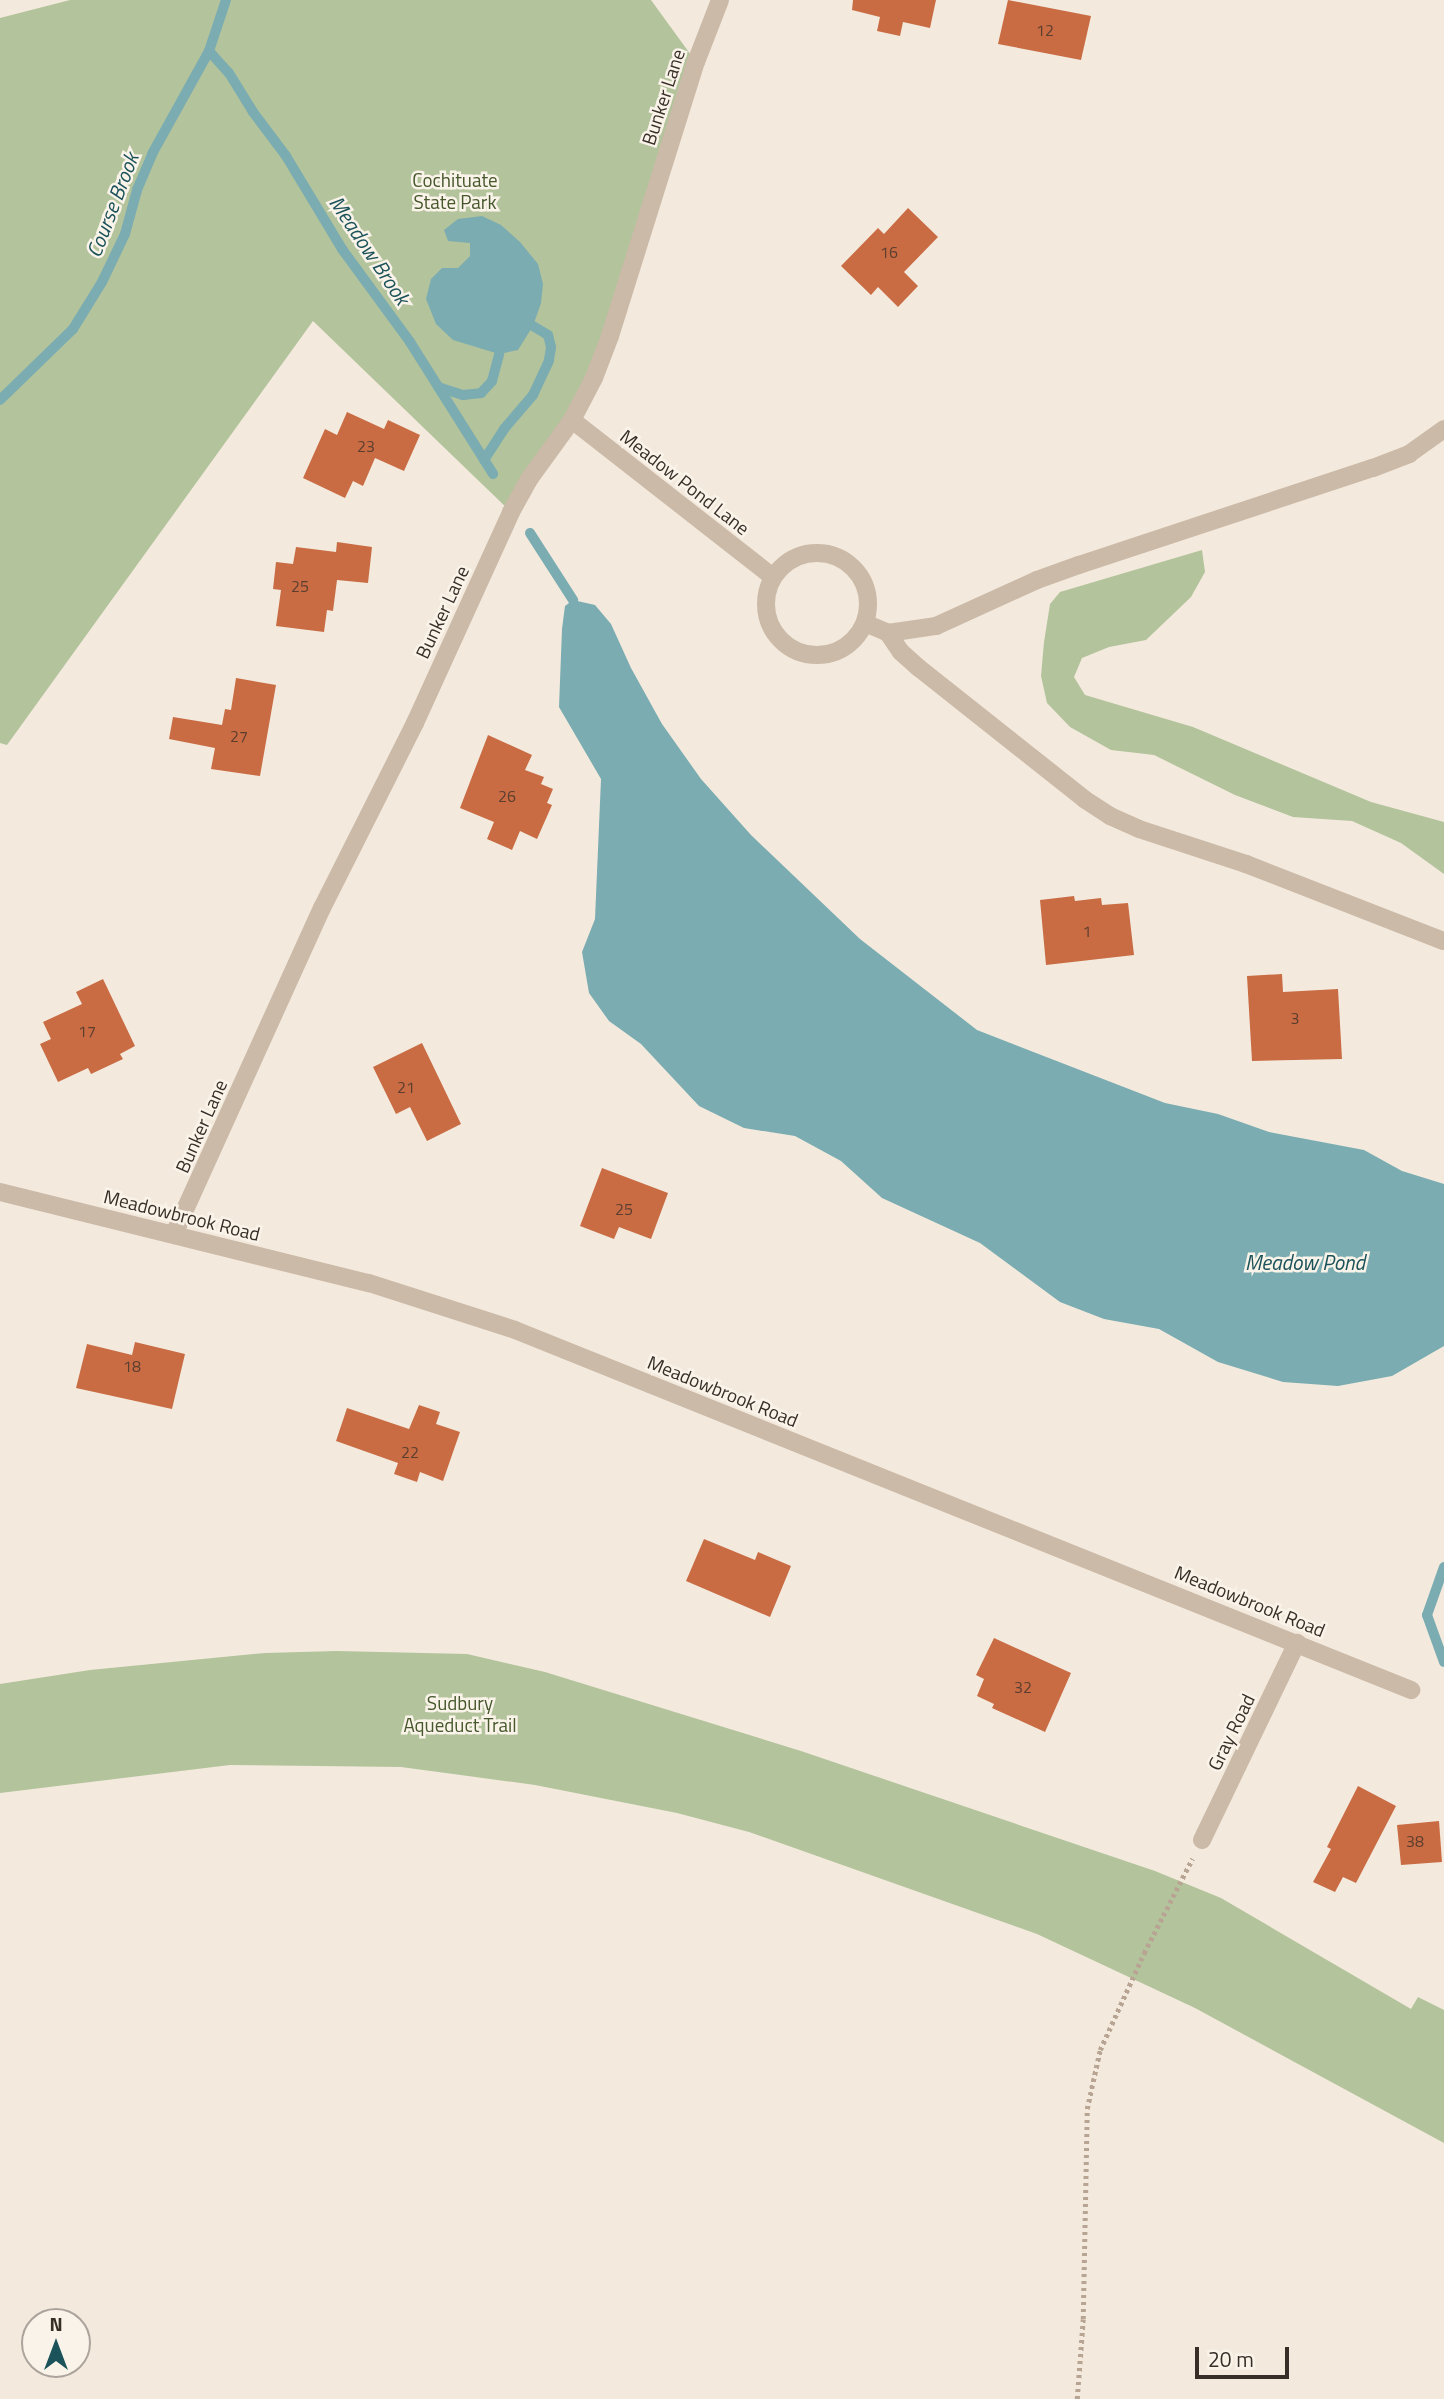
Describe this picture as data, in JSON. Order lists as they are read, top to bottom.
{
  "streets": {
    "street": [
      "Bunker Lane",
      "Meadow Pond Lane",
      "Meadowbrook Road",
      "Gray Road"
    ]
  },
  "crossings": [
    ["Bunker Lane", "Meadow Pond Lane"],
    ["Bunker Lane", "Meadowbrook Road"],
    ["Meadowbrook Road", "Gray Road"]
  ],
  "water": ["Course Brook", "Meadow Brook", "Meadow Pond"],
  "parks": ["Cochituate State Park", "Sudbury Aqueduct Trail"],
  "house_numbers": [
    "12",
    "16",
    "23",
    "25",
    "27",
    "26",
    "1",
    "3",
    "17",
    "21",
    "25",
    "18",
    "22",
    "32",
    "38"
  ],
  "scale_bar": "20 m",
  "north": "top"
}
